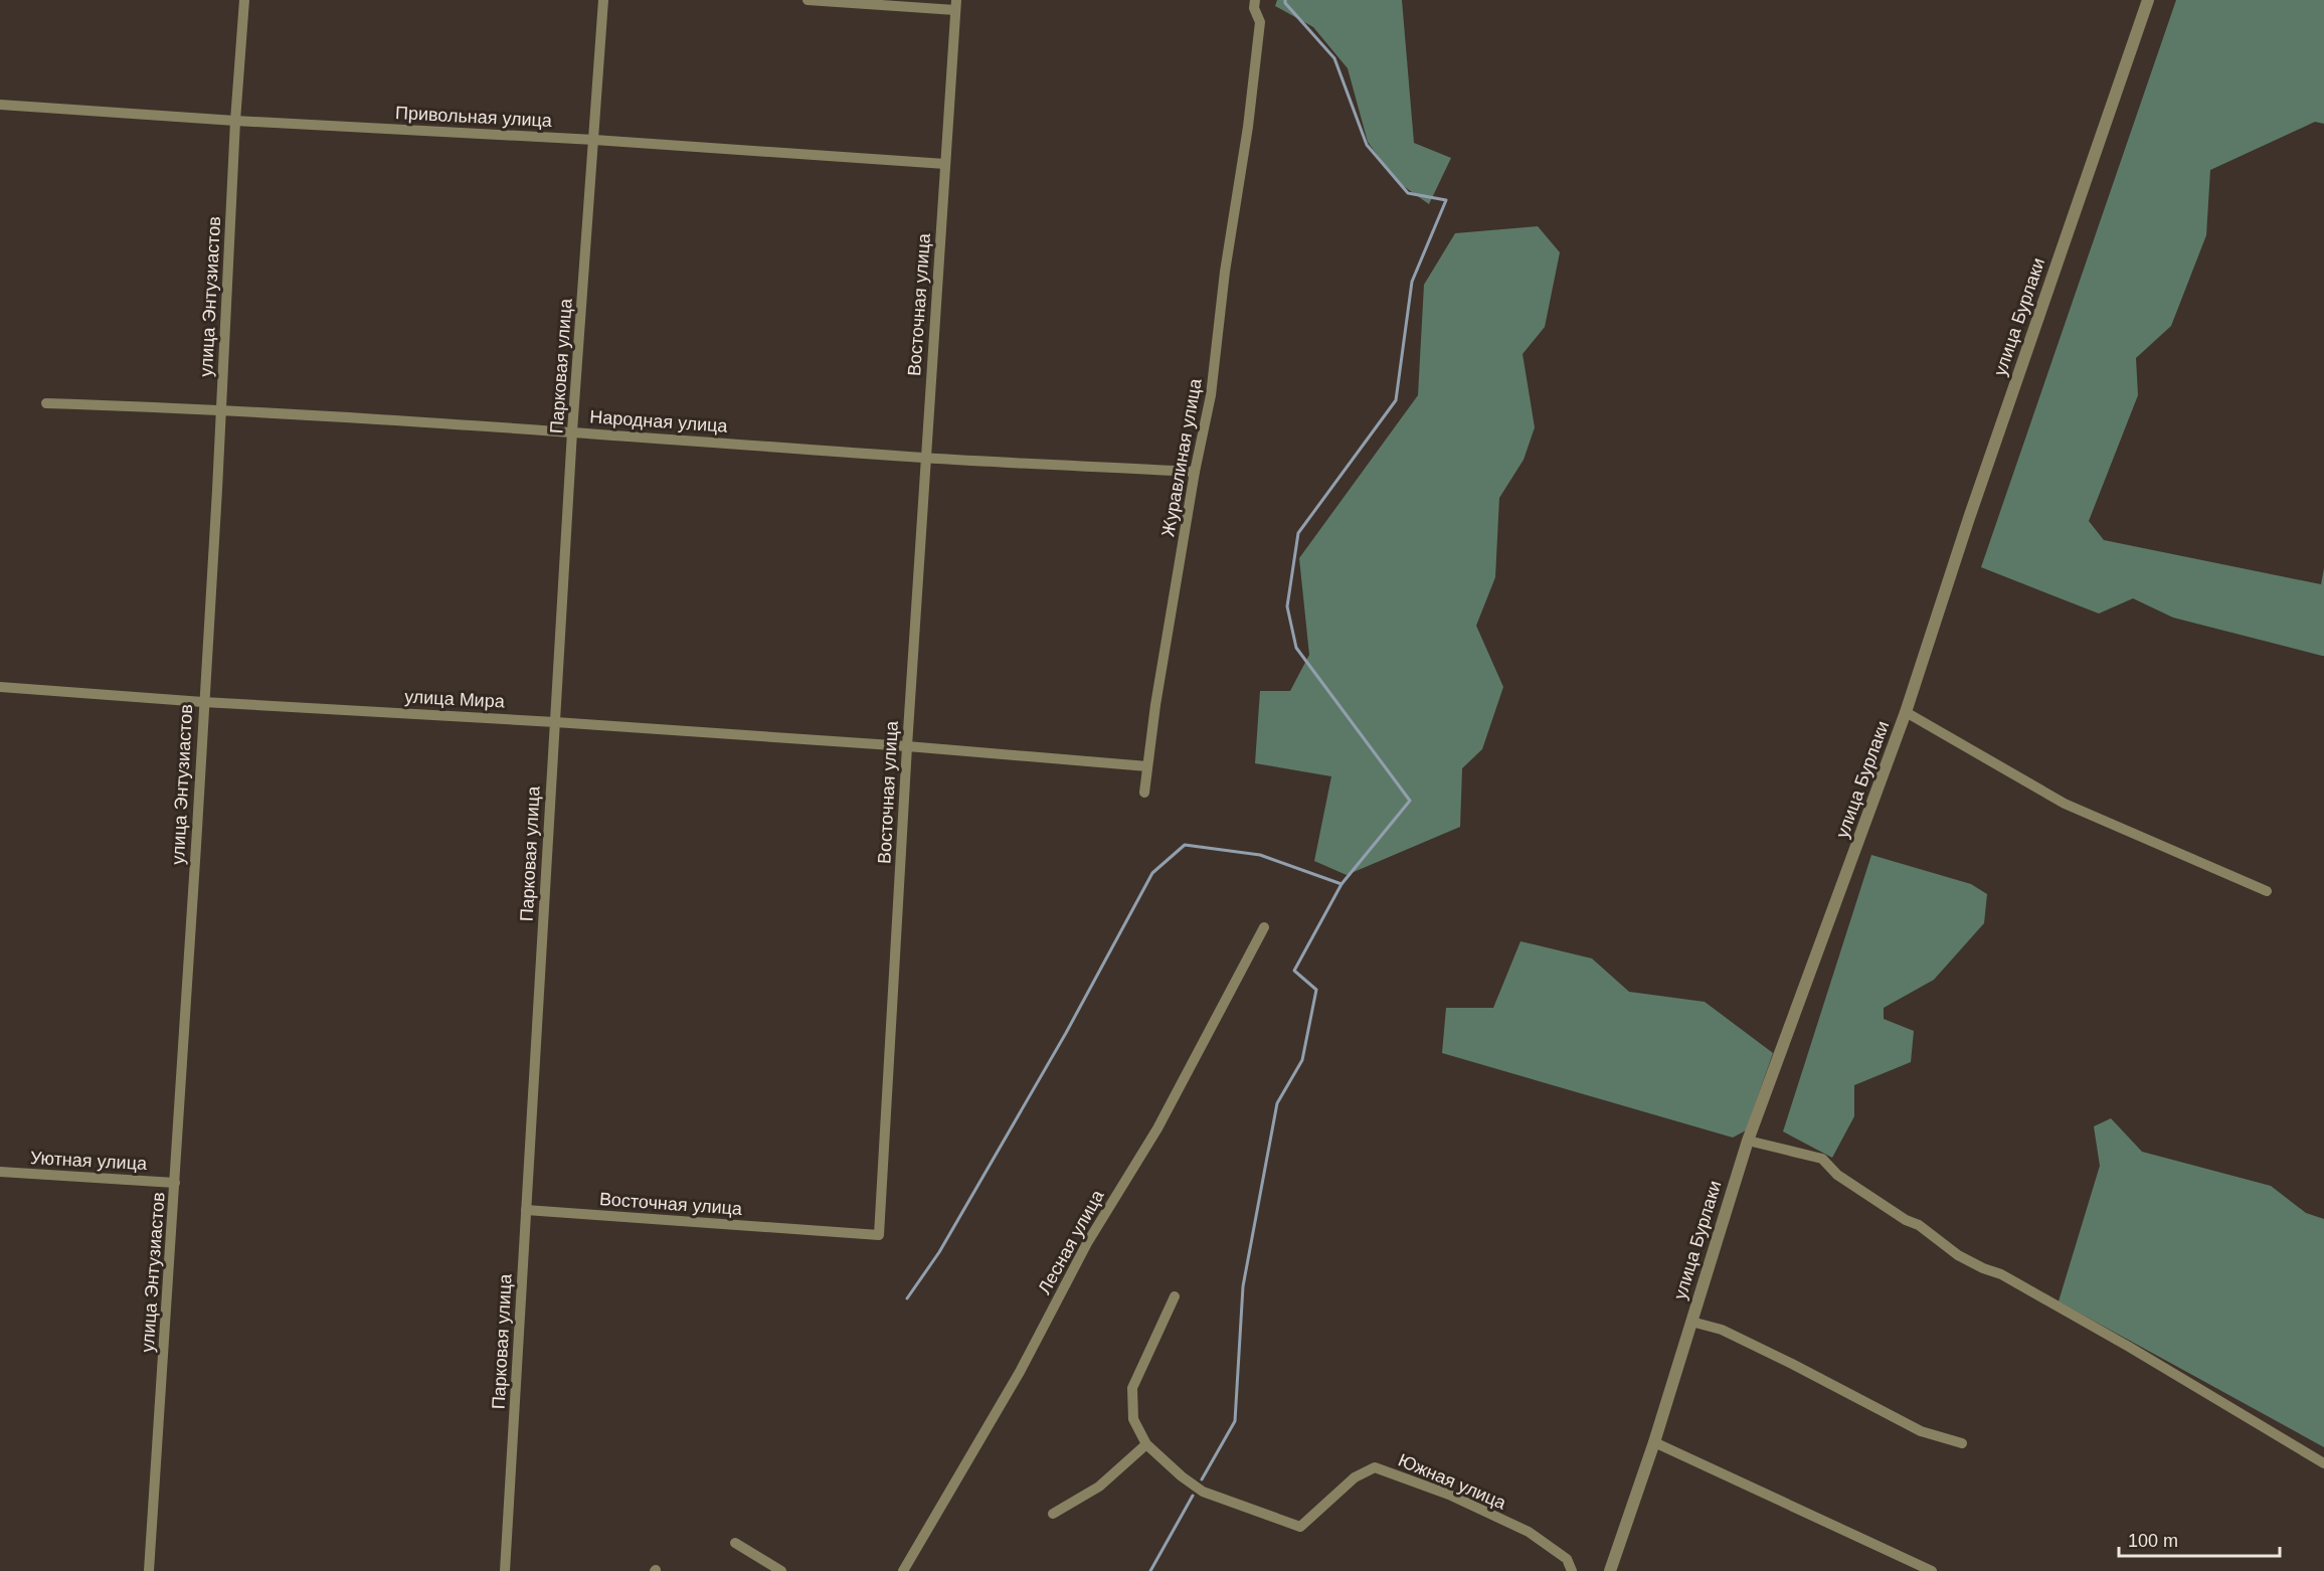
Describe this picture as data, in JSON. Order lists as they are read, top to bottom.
{
  "streets": {
    "street": [
      "Привольная улица",
      "улица Энтузиастов",
      "Восточная улица",
      "улица Бурлаки",
      "Парковая улица",
      "Народная улица",
      "Журавлиная улица",
      "улица Мира",
      "Уютная улица",
      "Лесная улица",
      "Южная улица"
    ]
  },
  "crossings": [
    ["Привольная улица", "улица Энтузиастов"],
    ["Привольная улица", "Восточная улица"],
    ["Привольная улица", "Парковая улица"],
    ["улица Энтузиастов", "Народная улица"],
    ["улица Энтузиастов", "улица Мира"],
    ["улица Энтузиастов", "Уютная улица"],
    ["Восточная улица", "Парковая улица"],
    ["Восточная улица", "Народная улица"],
    ["Восточная улица", "улица Мира"],
    ["Парковая улица", "Народная улица"],
    ["Парковая улица", "улица Мира"],
    ["Народная улица", "Журавлиная улица"],
    ["Журавлиная улица", "улица Мира"]
  ],
  "scale_bar": "100 m"
}
